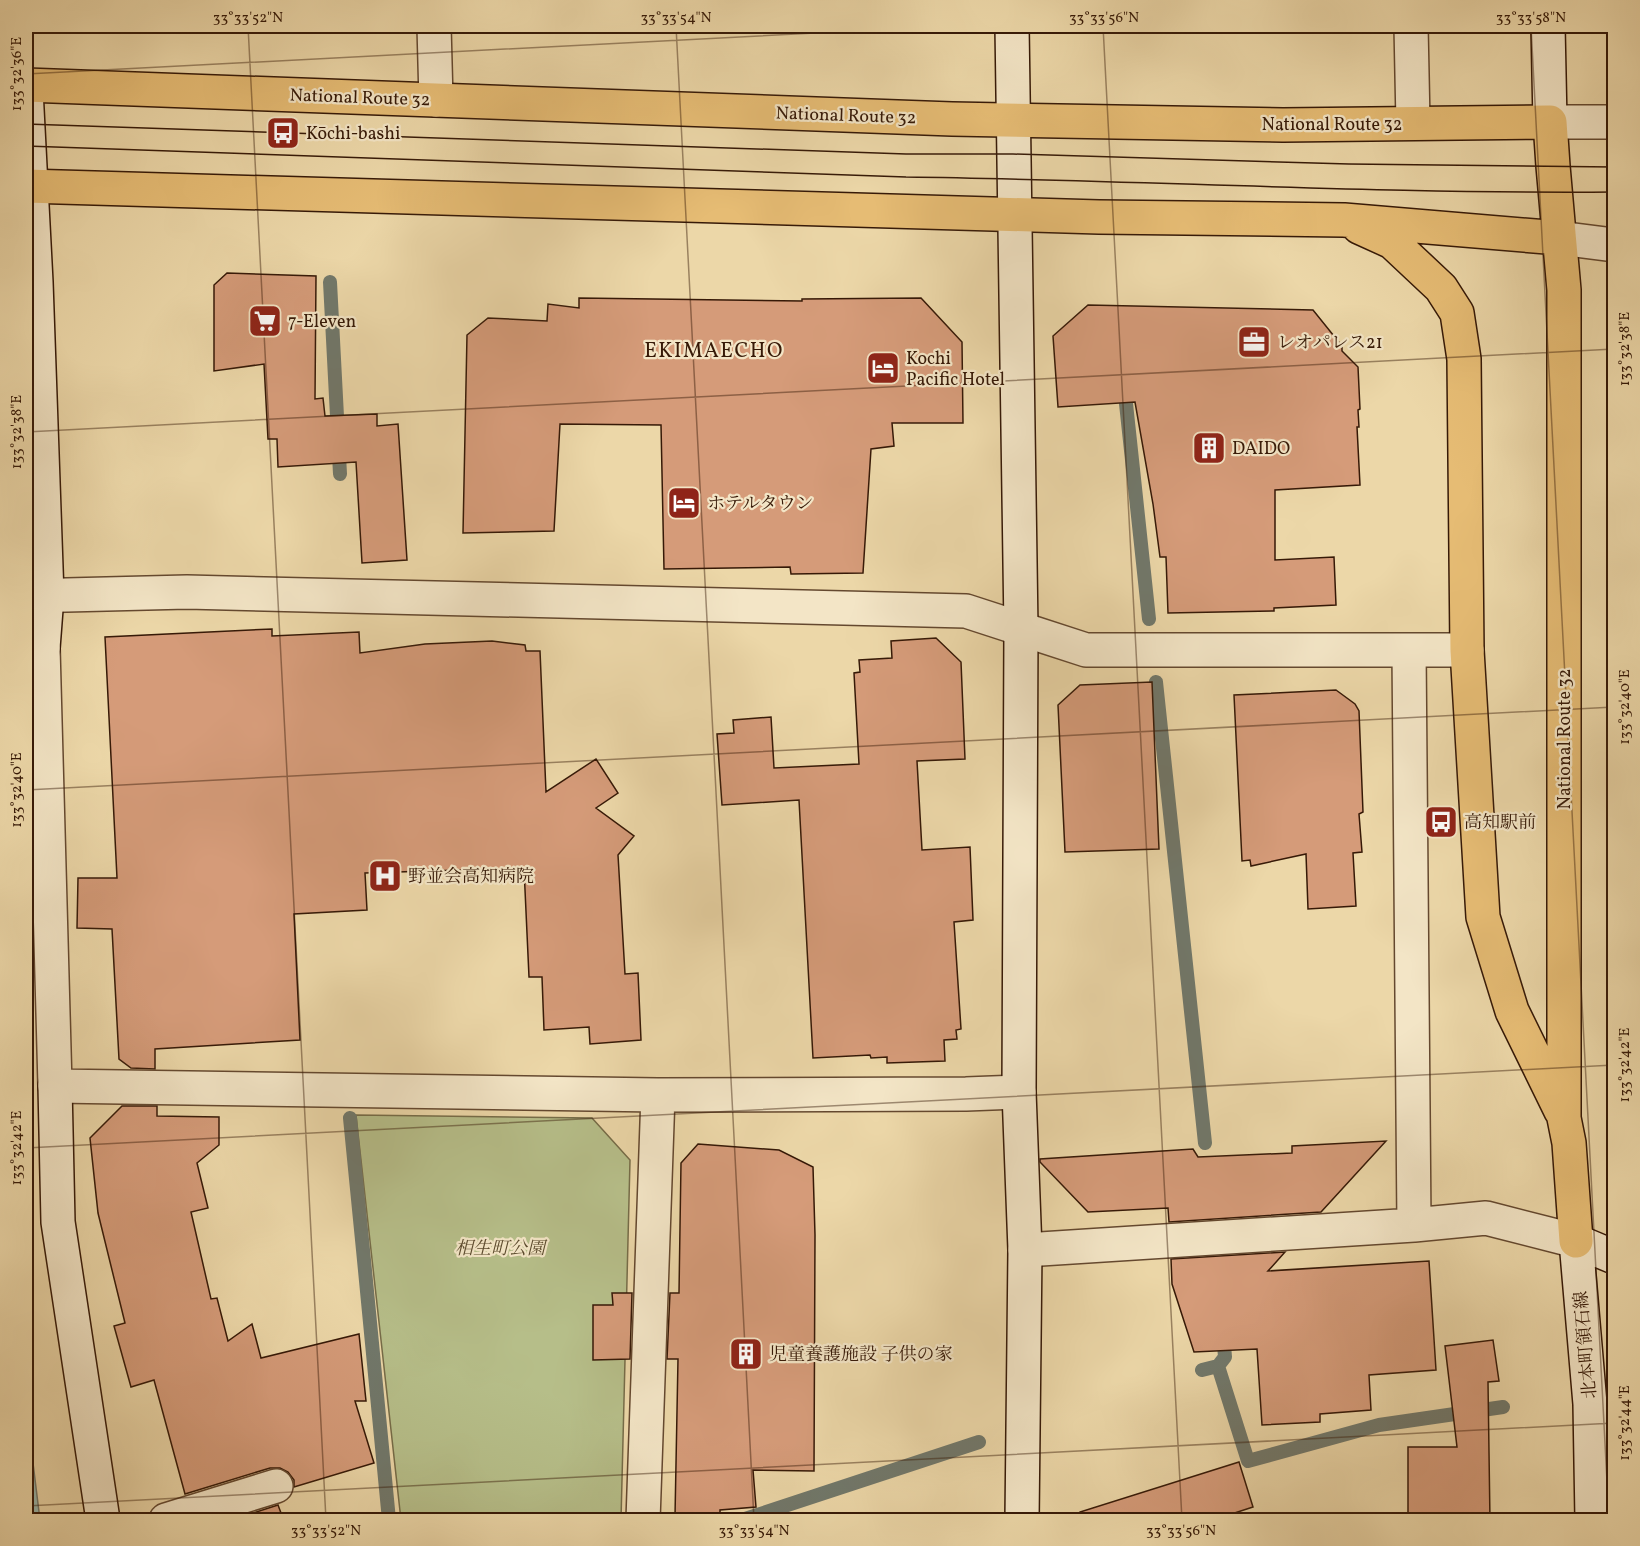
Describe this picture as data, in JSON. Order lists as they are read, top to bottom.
{
  "streets": {
    "highway": ["National Route 32"],
    "street": ["北本町領石線"]
  },
  "crossings": [
    ["National Route 32", "北本町領石線"]
  ],
  "districts": ["EKIMAECHO"],
  "parks": ["相生町公園"],
  "places": {
    "bus stop": ["Kōchi-bashi", "高知駅前"],
    "supermarket": ["7-Eleven"],
    "office": ["レオパレス21"],
    "hotel": ["Kochi Pacific Hotel", "ホテルタウン"],
    "building": ["DAIDO", "児童養護施設 子供の家"],
    "hospital": ["野並会高知病院"]
  },
  "coordinates": [
    "33°33'52\"N",
    "33°33'54\"N",
    "33°33'56\"N",
    "33°33'58\"N",
    "133°32'36\"E",
    "133°32'38\"E",
    "133°32'40\"E",
    "133°32'42\"E",
    "133°32'44\"E"
  ]
}
